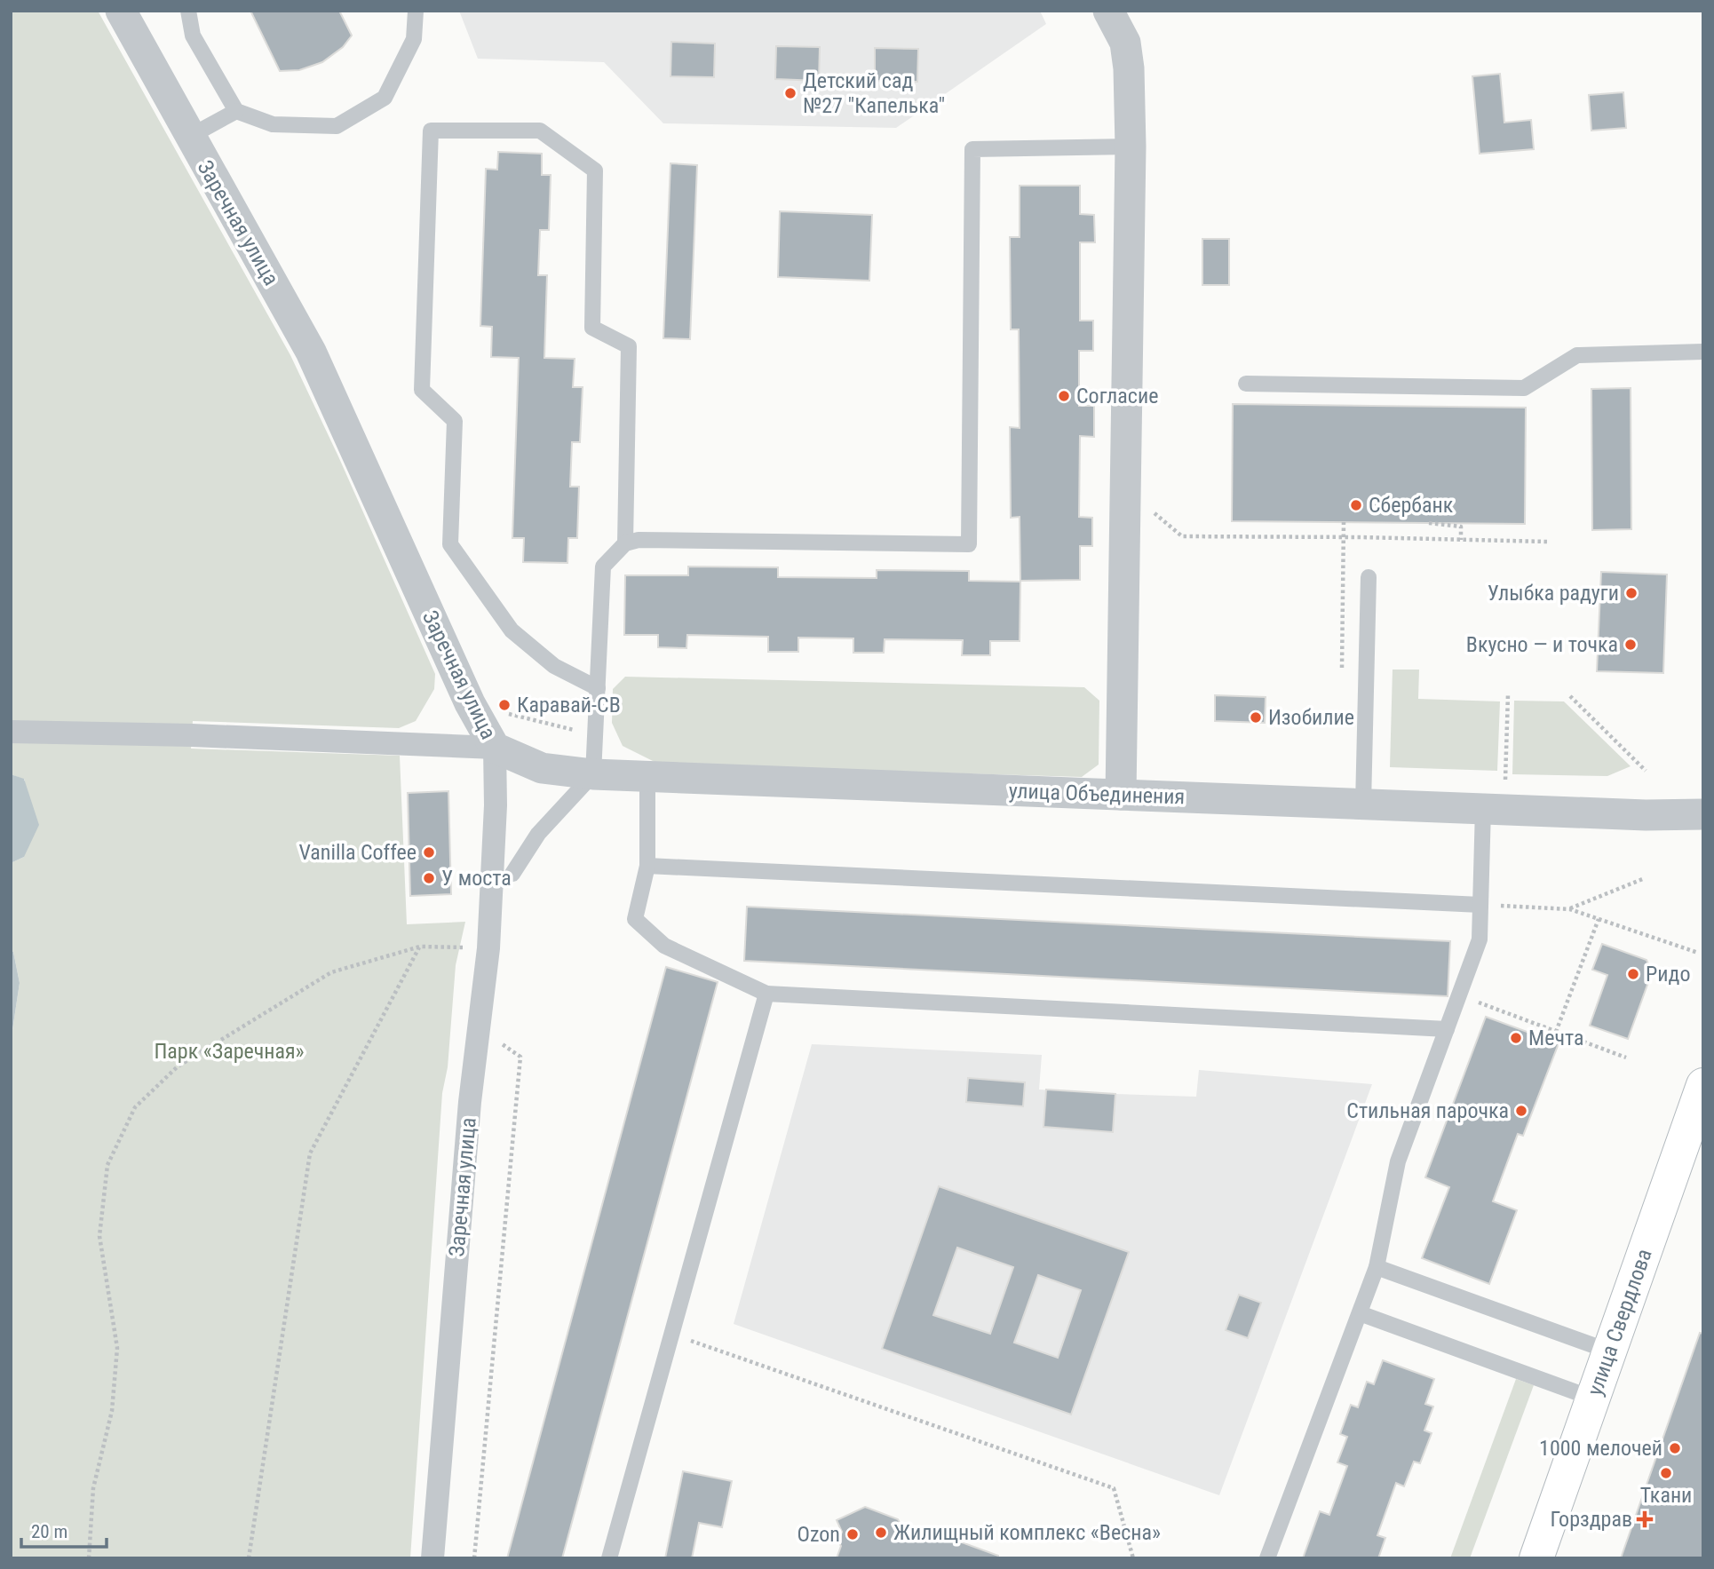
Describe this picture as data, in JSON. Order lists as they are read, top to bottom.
{
  "streets": {
    "main road": ["улица Свердлова"],
    "street": ["Заречная улица", "улица Объединения"]
  },
  "crossings": [
    ["Заречная улица", "улица Объединения"]
  ],
  "parks": ["Парк «Заречная»"],
  "places": {
    "other": [
      "Детский сад №27 \"Капелька\"",
      "Согласие",
      "Сбербанк",
      "Улыбка радуги",
      "Вкусно — и точка",
      "Каравай-СВ",
      "Изобилие",
      "Vanilla Coffee",
      "У моста",
      "Ридо",
      "Мечта",
      "Стильная парочка",
      "1000 мелочей",
      "Ткани",
      "Жилищный комплекс «Весна»",
      "Ozon"
    ],
    "health": ["Горздрав"]
  },
  "scale_bar": "20 m"
}
